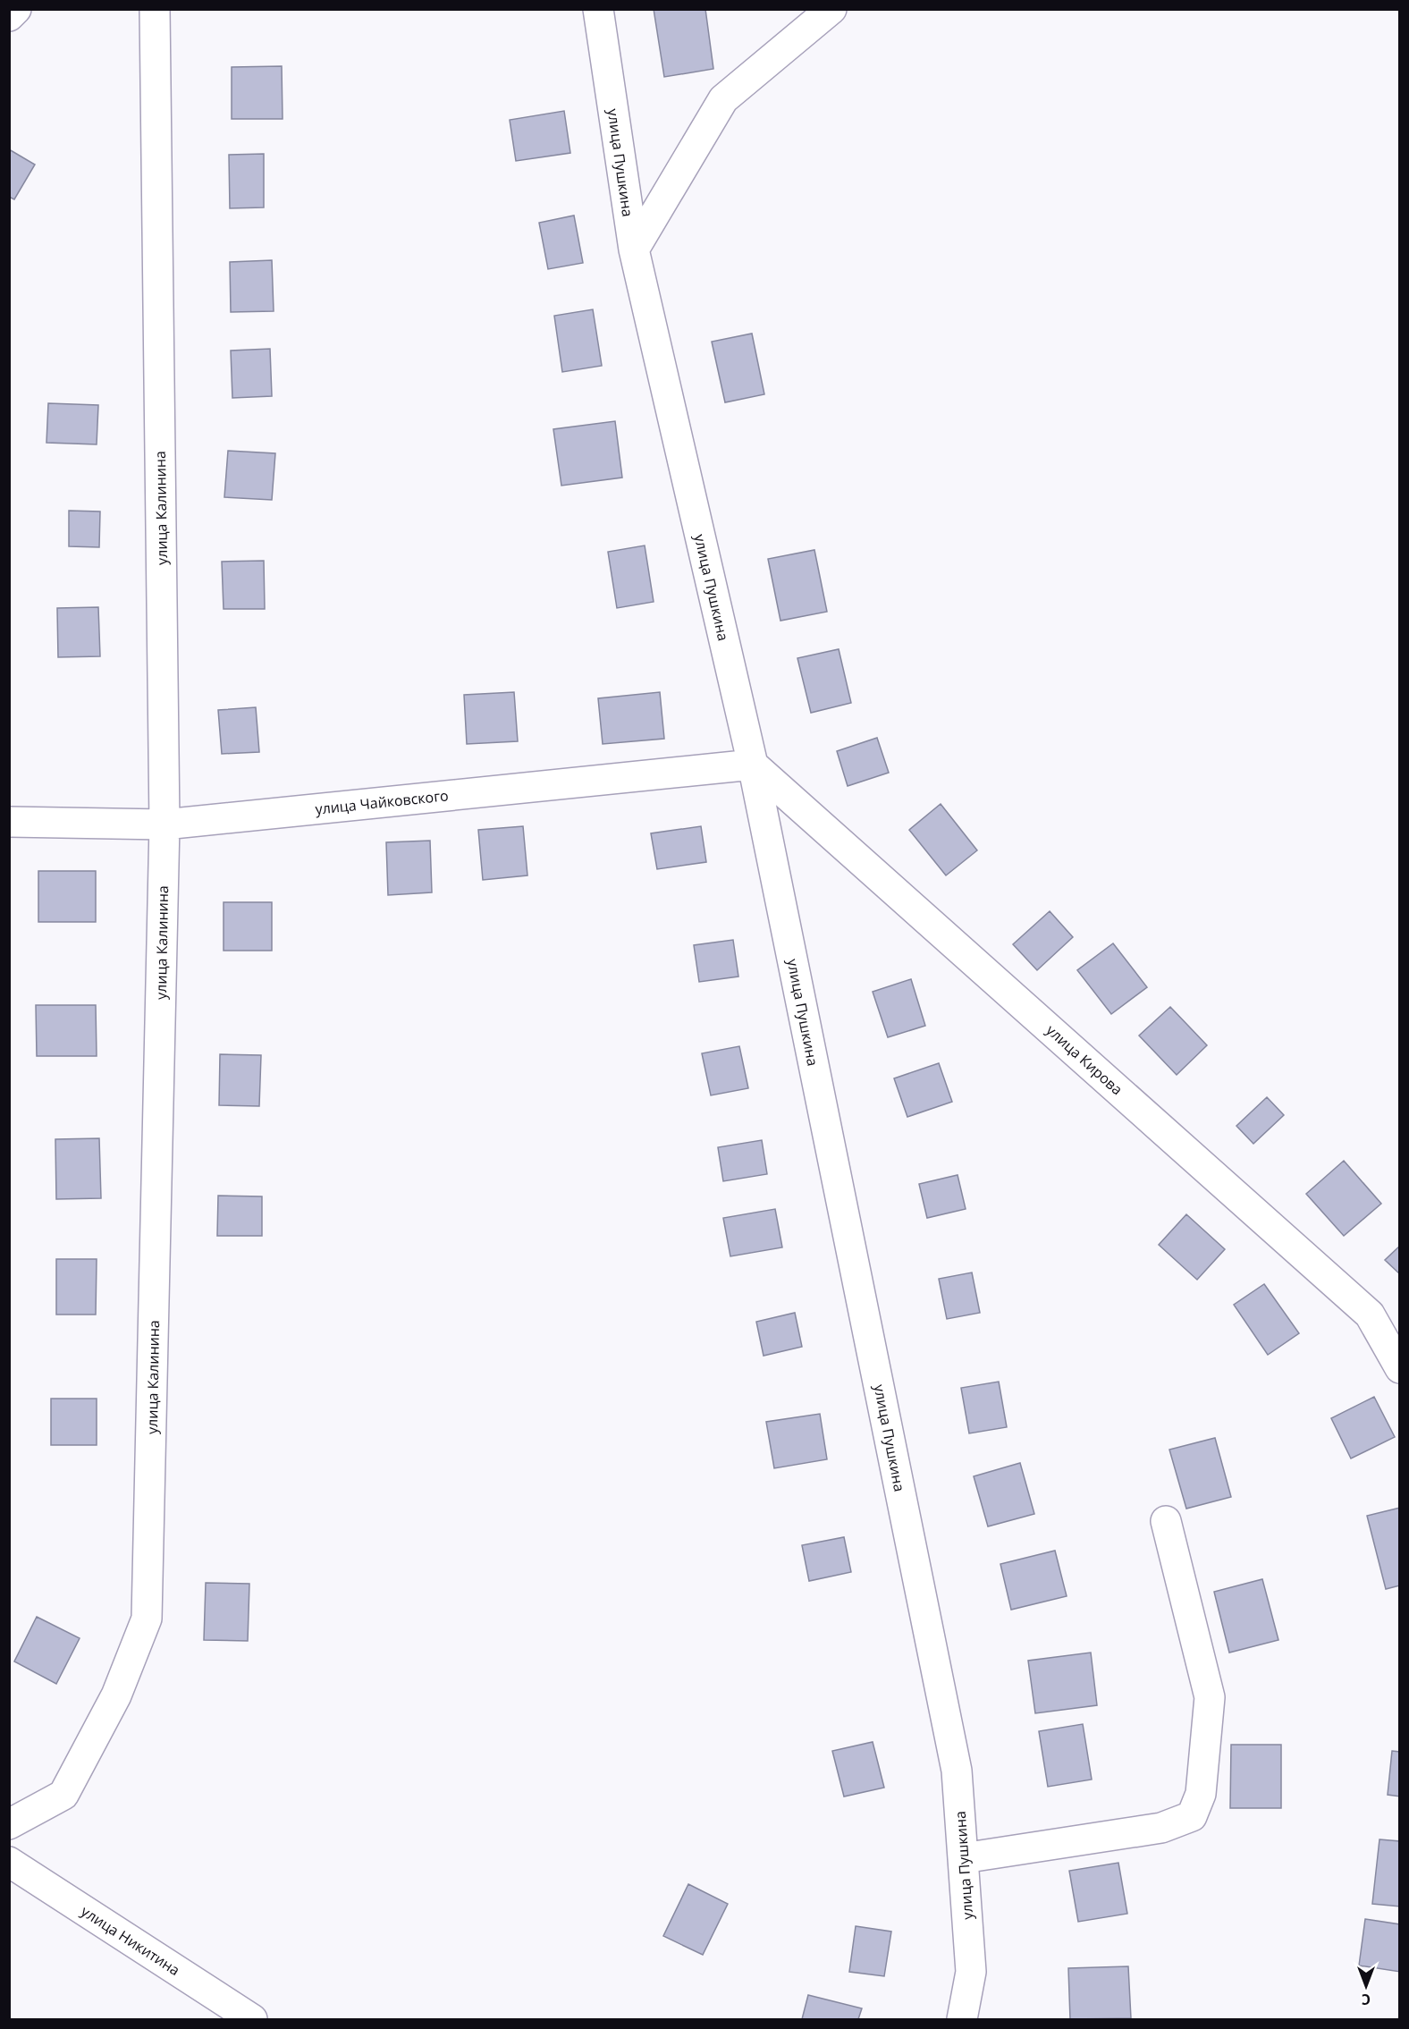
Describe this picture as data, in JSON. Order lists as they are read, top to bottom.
{
  "streets": {
    "street": [
      "улица Пушкина",
      "улица Калинина",
      "улица Чайковского",
      "улица Кирова",
      "улица Никитина"
    ]
  },
  "crossings": [
    ["улица Пушкина", "улица Чайковского"],
    ["улица Пушкина", "улица Кирова"],
    ["улица Калинина", "улица Чайковского"],
    ["улица Чайковского", "улица Кирова"]
  ],
  "north": "bottom"
}
